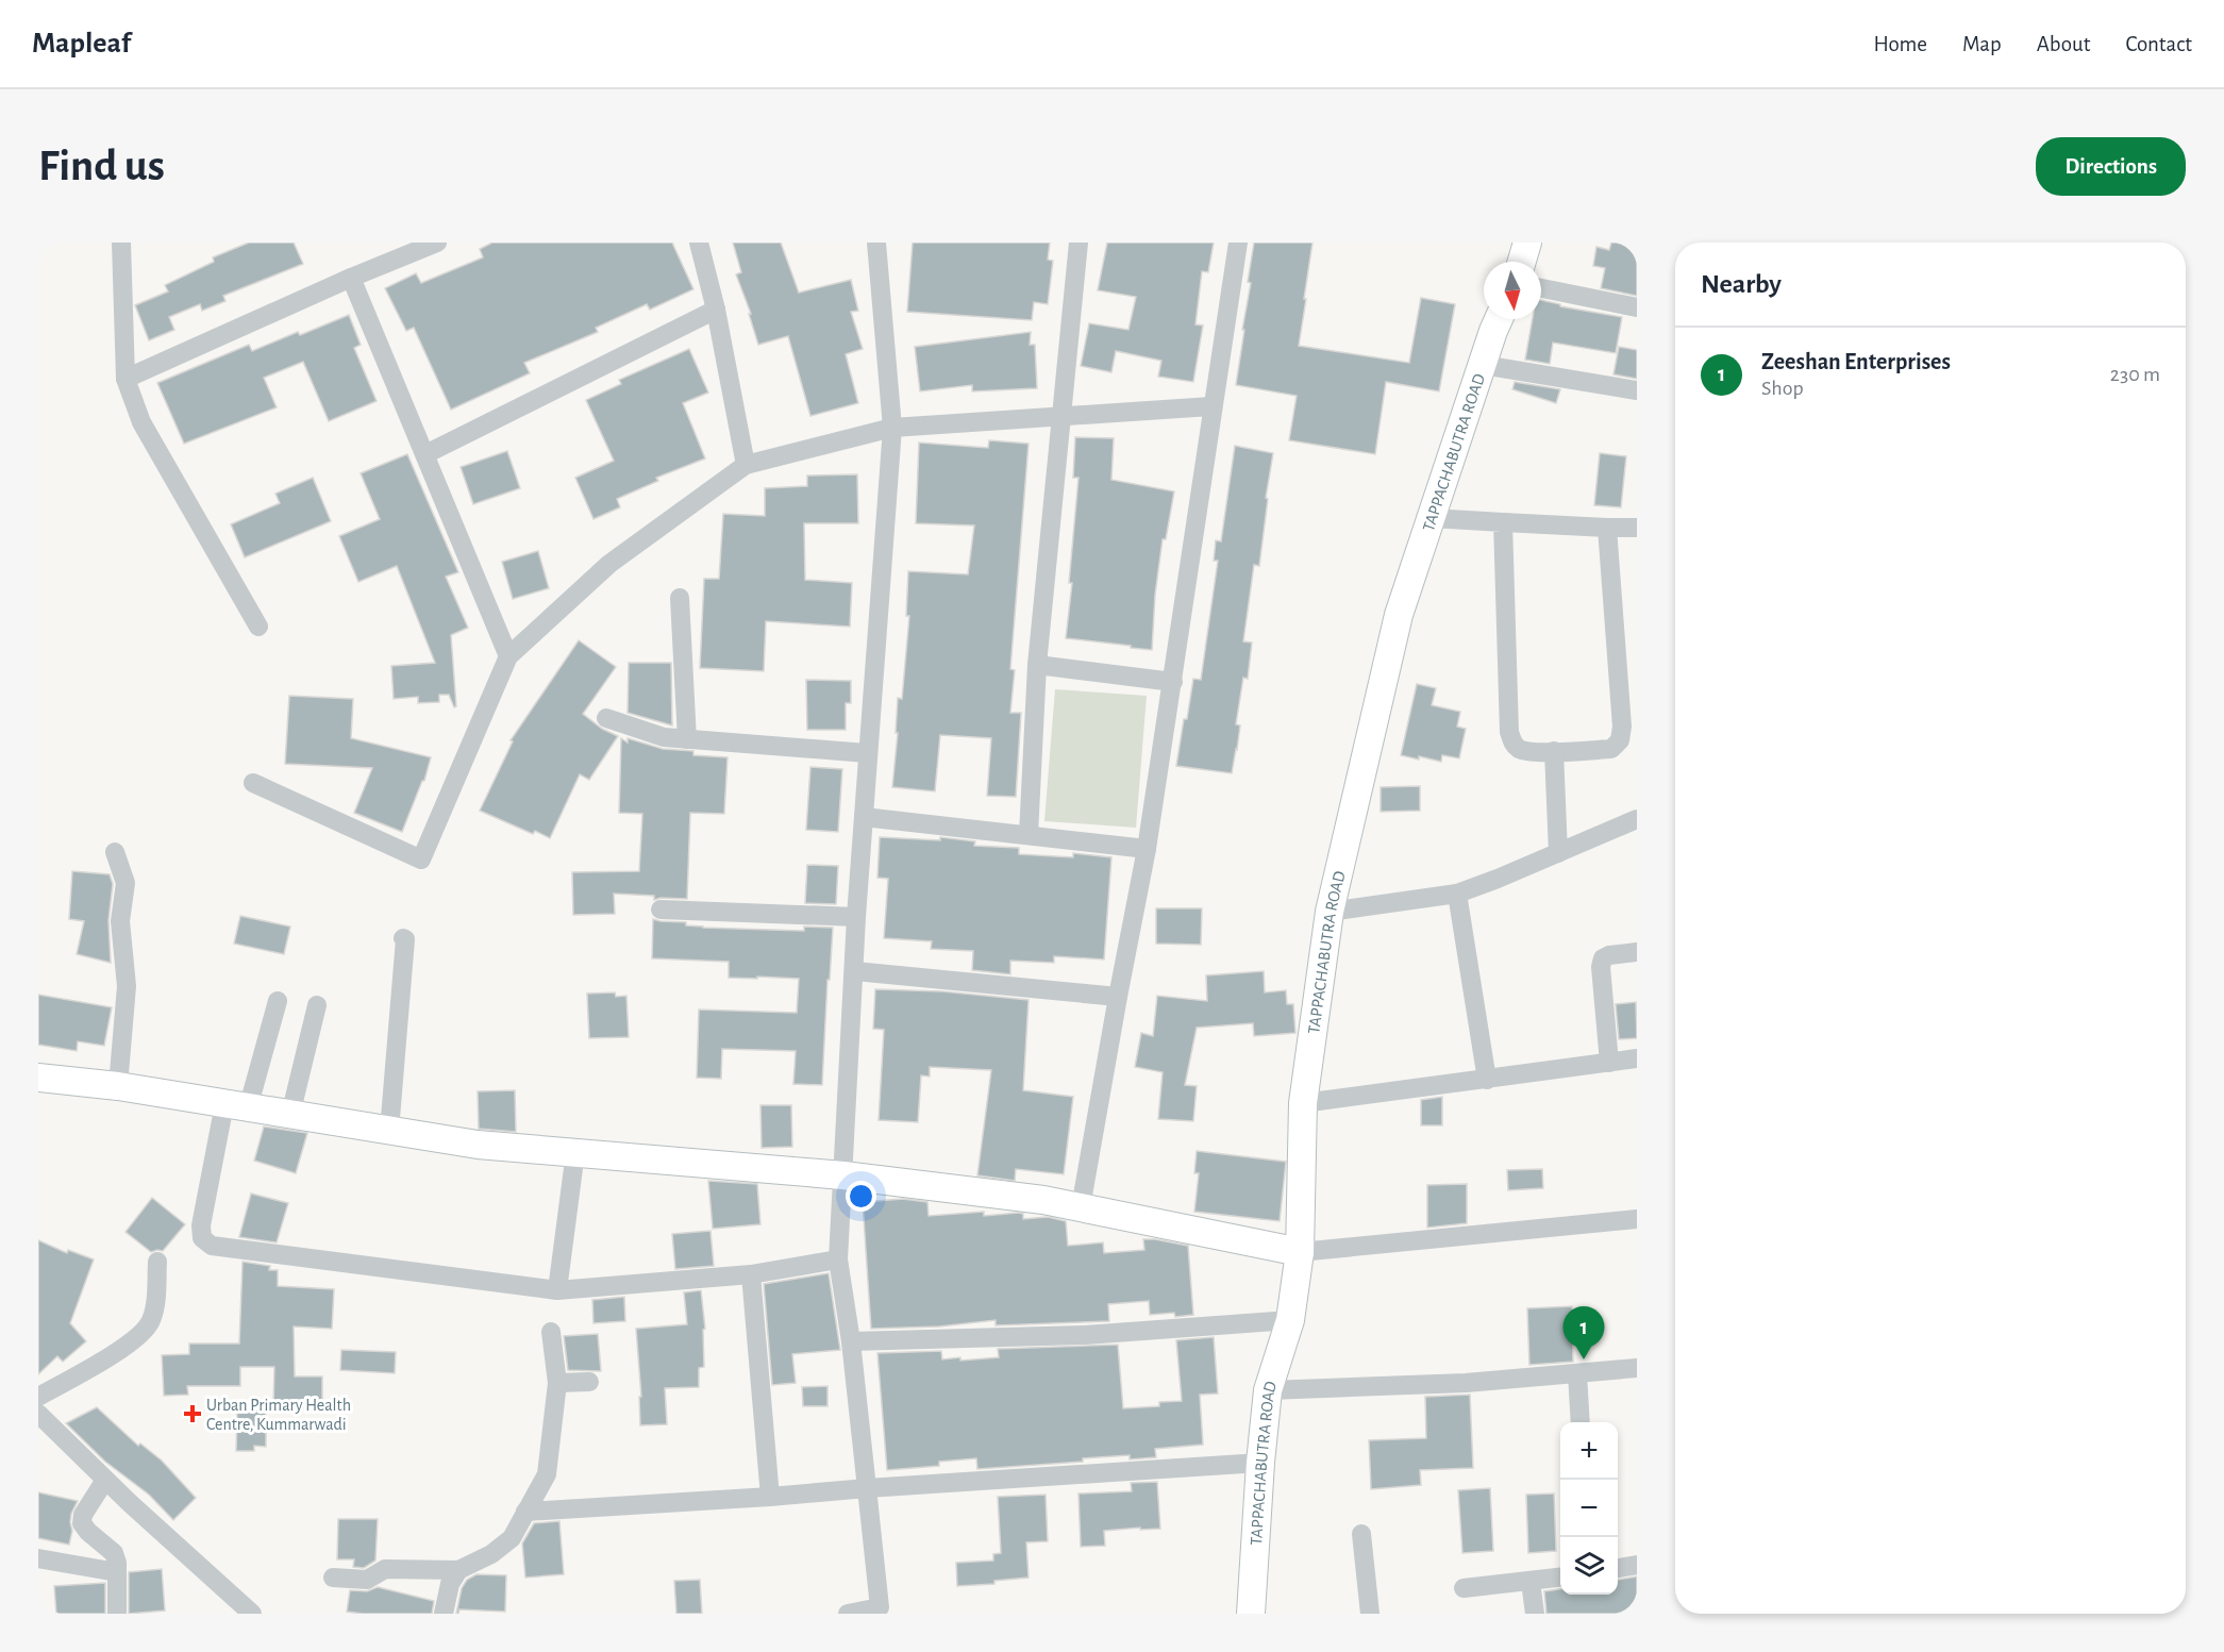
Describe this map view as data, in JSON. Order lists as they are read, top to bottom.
{
  "streets": {
    "main road": ["TAPPACHABUTRA ROAD"]
  },
  "places": {
    "health": ["Urban Primary Health Centre, Kummarwadi"]
  },
  "north": "bottom",
  "page": {
    "header": "Mapleaf",
    "nav": [
      "Home",
      "Map",
      "About",
      "Contact"
    ],
    "buttons": "Directions",
    "title": "Find us",
    "heading": "Nearby",
    "list": [
      {
        "mark": "1",
        "name": "Zeeshan Enterprises",
        "note": "Shop",
        "value": "230 m"
      }
    ],
    "pins": "1",
    "map_buttons": ["+", "−"]
  }
}
